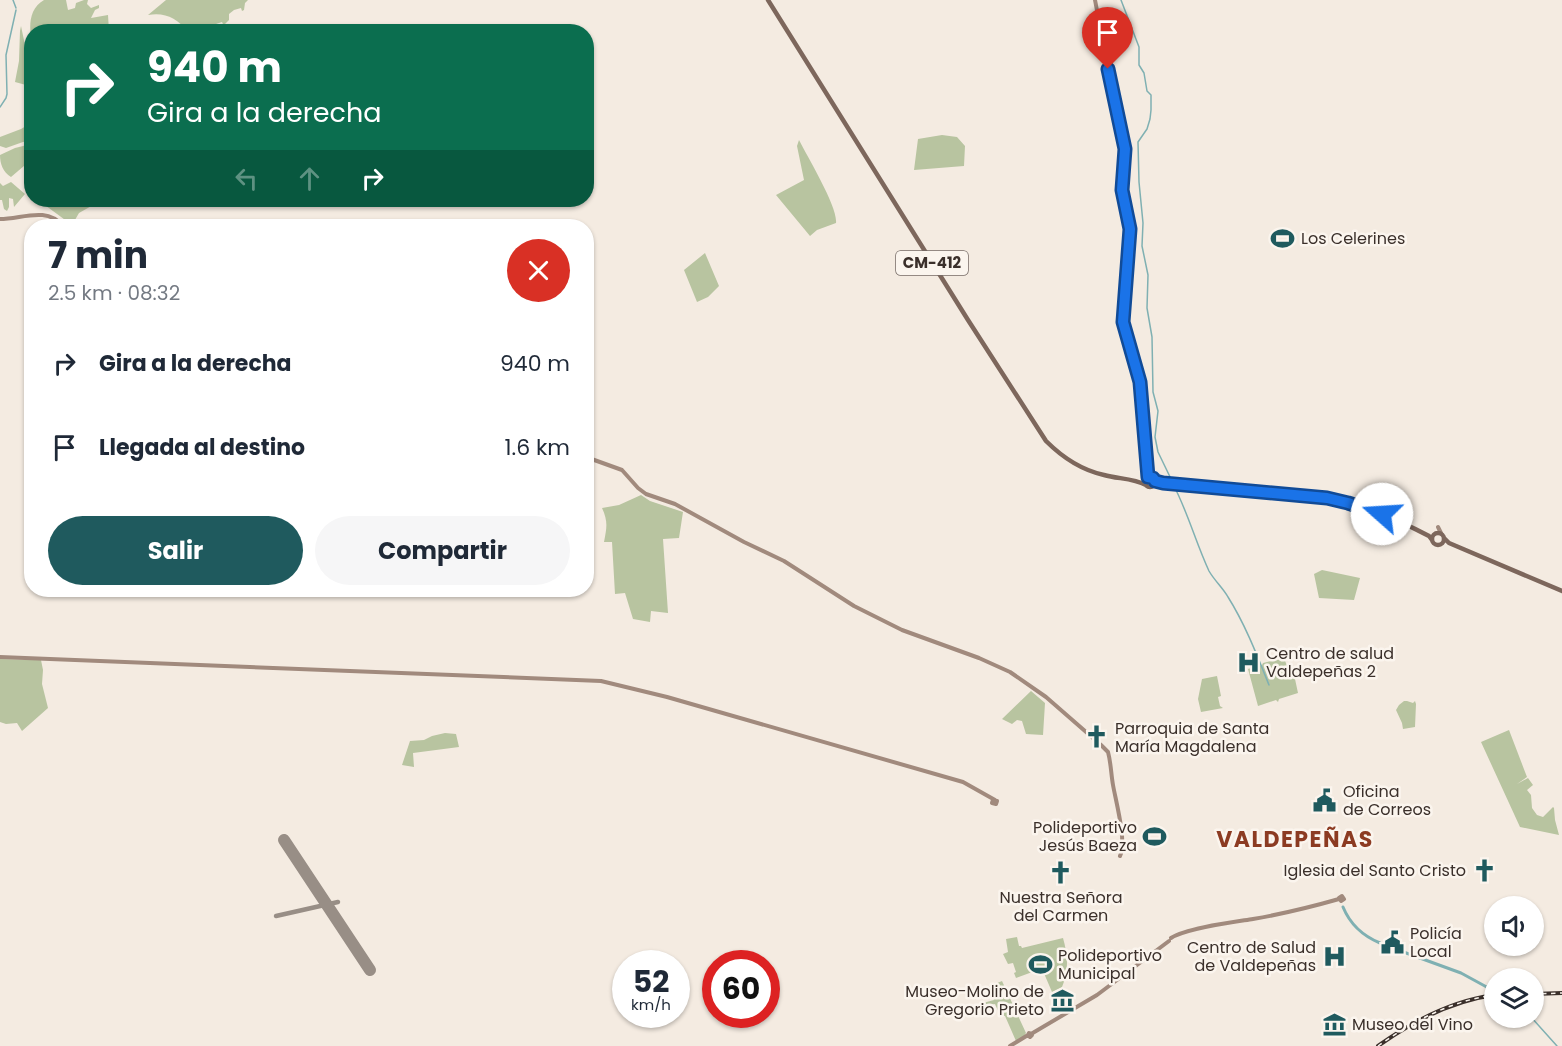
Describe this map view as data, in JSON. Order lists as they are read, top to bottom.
{
  "streets": {
    "main road": ["CM-412"]
  },
  "districts": ["VALDEPEÑAS"],
  "places": {
    "sports": ["Los Celerines", "Polideportivo Jesús Baeza", "Polideportivo Municipal"],
    "hospital": ["Centro de salud Valdepeñas 2", "Centro de Salud de Valdepeñas"],
    "church": ["Parroquia de Santa María Magdalena", "Iglesia del Santo Cristo", "Nuestra Señora del Carmen"],
    "public building": ["Oficina de Correos", "Policía Local"],
    "museum": ["Museo-Molino de Gregorio Prieto", "Museo del Vino"]
  },
  "page": {
    "turn": ["940 m", "Gira a la derecha"],
    "heading": ["7 min", "2.5 km · 08:32"],
    "list": [
      {
        "name": "Gira a la derecha",
        "value": "940 m"
      },
      {
        "name": "Llegada al destino",
        "value": "1.6 km"
      }
    ],
    "buttons": ["Salir", "Compartir"],
    "speed": "52 km/h",
    "limit": "60"
  }
}
